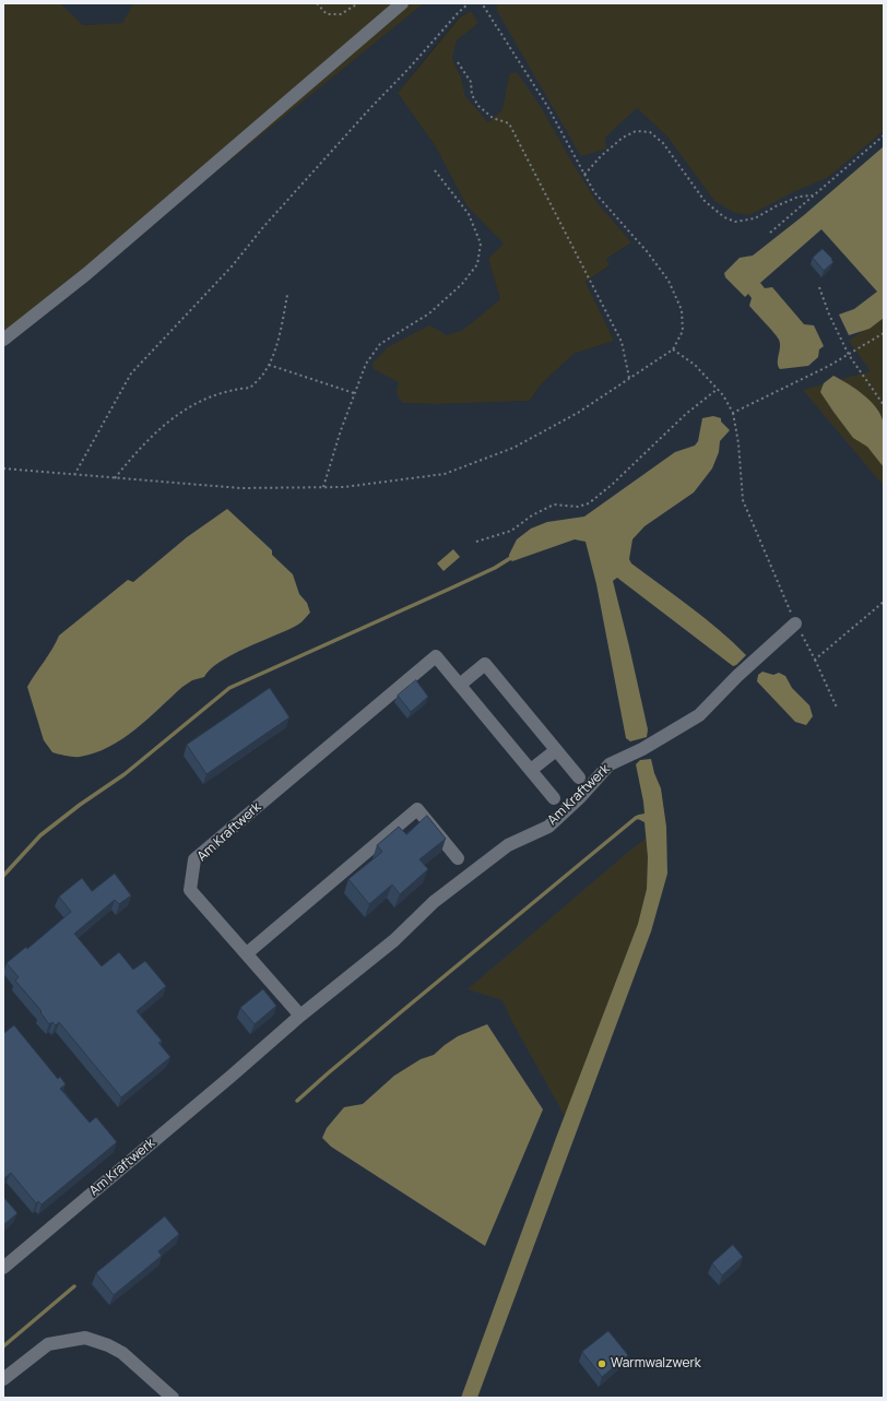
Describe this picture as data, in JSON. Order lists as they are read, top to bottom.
{
  "streets": {
    "street": ["Am Kraftwerk"]
  },
  "places": ["Warmwalzwerk"]
}
